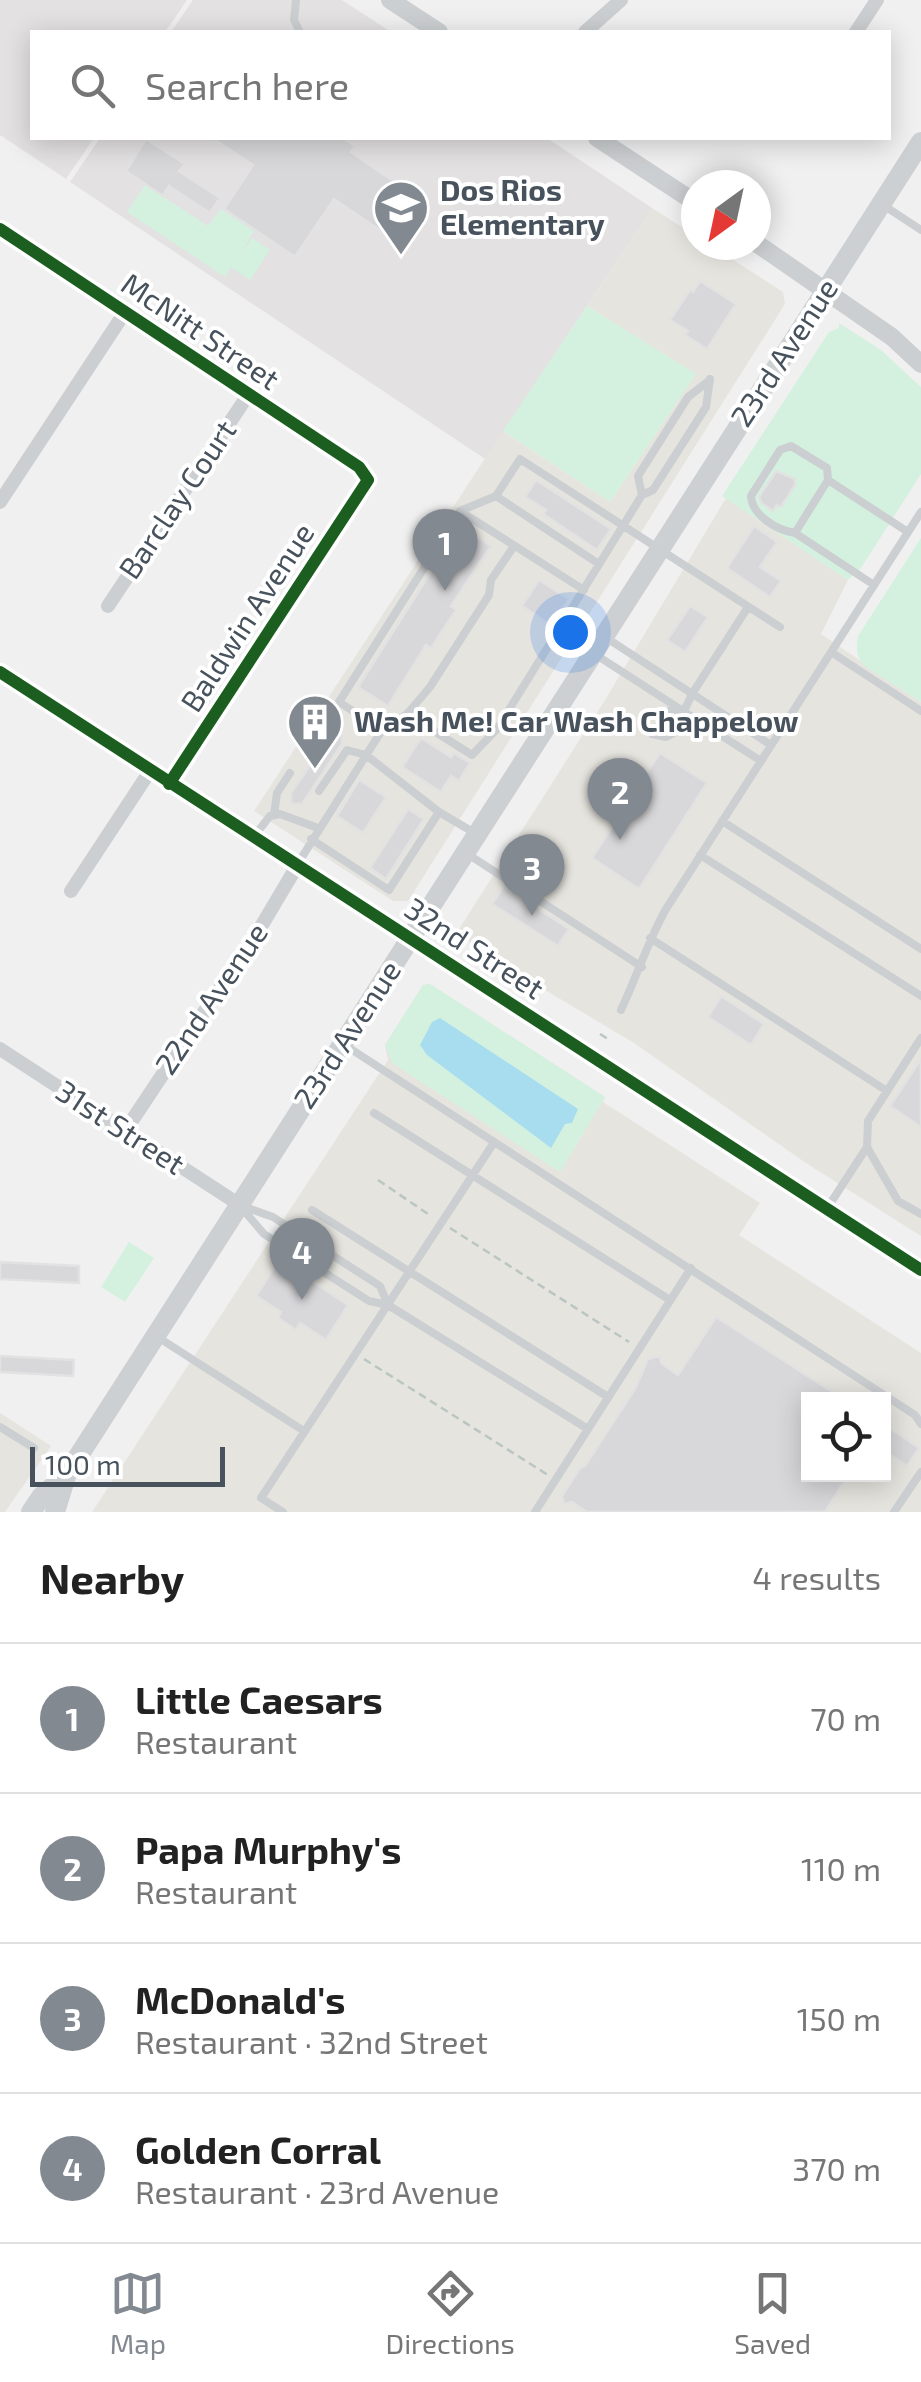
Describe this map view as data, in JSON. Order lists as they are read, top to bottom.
{
  "streets": {
    "main road": ["23rd Avenue"],
    "street": [
      "McNitt Street",
      "Barclay Court",
      "Baldwin Avenue",
      "32nd Street",
      "22nd Avenue",
      "31st Street"
    ]
  },
  "crossings": [
    ["McNitt Street", "Barclay Court"],
    ["McNitt Street", "Baldwin Avenue"],
    ["23rd Avenue", "32nd Street"],
    ["23rd Avenue", "31st Street"],
    ["Baldwin Avenue", "32nd Street"],
    ["32nd Street", "22nd Avenue"],
    ["22nd Avenue", "31st Street"]
  ],
  "places": {
    "school or university": ["Dos Rios Elementary"],
    "building": ["Wash Me! Car Wash Chappelow"]
  },
  "scale_bar": "100 m",
  "north": "bottom left",
  "page": {
    "search": "Search here",
    "pins": [
      "1",
      "2",
      "3",
      "4"
    ],
    "scale": "100 m",
    "heading": ["Nearby", "4 results"],
    "list": [
      {
        "mark": "1",
        "name": "Little Caesars",
        "note": "Restaurant",
        "value": "70 m"
      },
      {
        "mark": "2",
        "name": "Papa Murphy's",
        "note": "Restaurant",
        "value": "110 m"
      },
      {
        "mark": "3",
        "name": "McDonald's",
        "note": "Restaurant · 32nd Street",
        "value": "150 m"
      },
      {
        "mark": "4",
        "name": "Golden Corral",
        "note": "Restaurant · 23rd Avenue",
        "value": "370 m"
      }
    ],
    "nav": ["Map", "Directions", "Saved"]
  }
}
